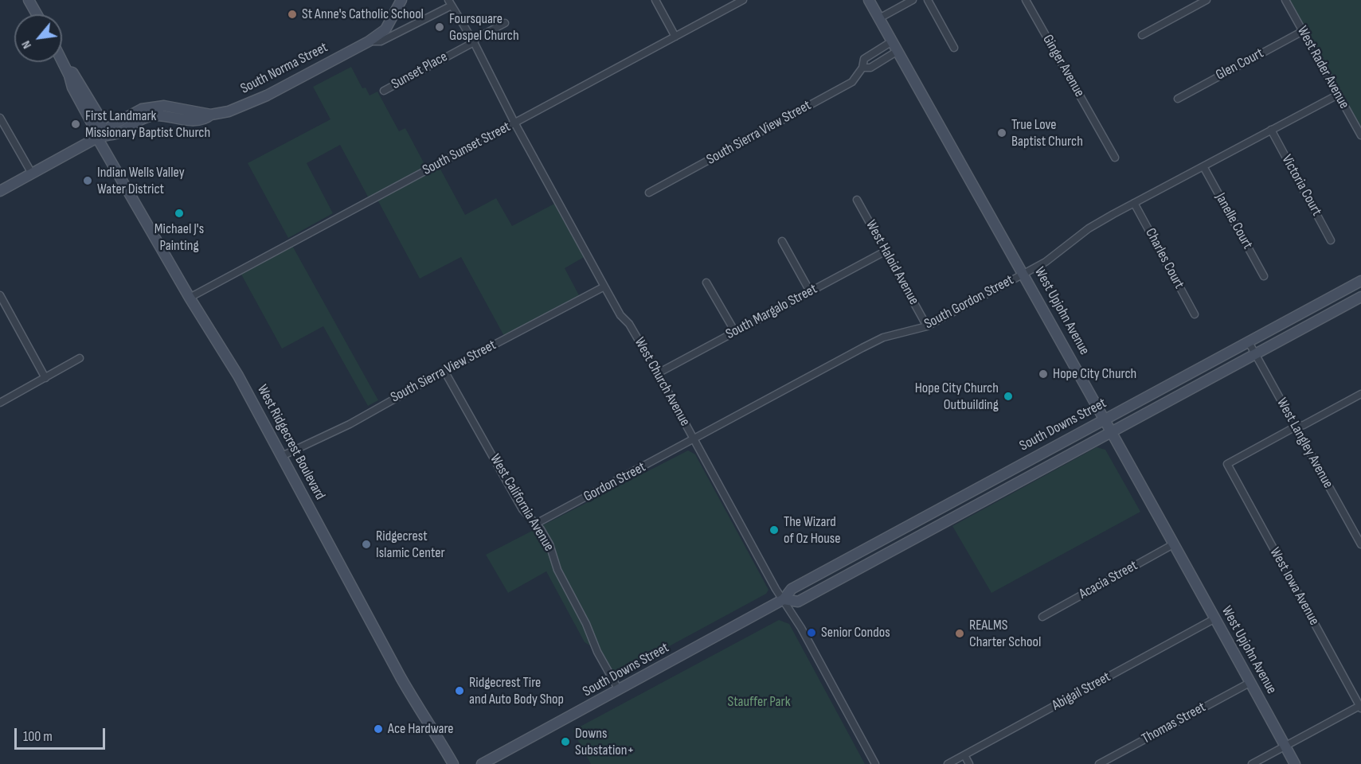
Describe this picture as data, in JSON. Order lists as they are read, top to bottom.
{
  "streets": {
    "main road": [
      "South Norma Street",
      "West Upjohn Avenue",
      "South Downs Street",
      "West Ridgecrest Boulevard"
    ],
    "street": [
      "Glen Court",
      "Ginger Avenue",
      "West Rader Avenue",
      "Sunset Place",
      "South Sierra View Street",
      "South Sunset Street",
      "Victoria Court",
      "Janelle Court",
      "Charles Court",
      "West Haloid Avenue",
      "South Gordon Street",
      "South Margalo Street",
      "West Church Avenue",
      "West Langley Avenue",
      "Gordon Street",
      "West California Avenue",
      "Acacia Street",
      "West Iowa Avenue",
      "Abigail Street",
      "Thomas Street"
    ]
  },
  "crossings": [
    ["Glen Court", "West Rader Avenue"],
    ["West Rader Avenue", "South Gordon Street"],
    ["South Norma Street", "West Church Avenue"],
    ["South Norma Street", "West Ridgecrest Boulevard"],
    ["Sunset Place", "West Church Avenue"],
    ["South Sierra View Street", "West Upjohn Avenue"],
    ["South Sierra View Street", "West Church Avenue"],
    ["South Sierra View Street", "West Ridgecrest Boulevard"],
    ["South Sierra View Street", "West California Avenue"],
    ["South Sunset Street", "West Church Avenue"],
    ["South Sunset Street", "West Ridgecrest Boulevard"],
    ["Victoria Court", "South Gordon Street"],
    ["Janelle Court", "South Gordon Street"],
    ["Charles Court", "South Gordon Street"],
    ["West Haloid Avenue", "South Gordon Street"],
    ["West Haloid Avenue", "South Margalo Street"],
    ["South Gordon Street", "West Upjohn Avenue"],
    ["South Gordon Street", "West Church Avenue"],
    ["South Gordon Street", "Gordon Street"],
    ["West Upjohn Avenue", "South Downs Street"],
    ["West Upjohn Avenue", "Acacia Street"],
    ["West Upjohn Avenue", "Abigail Street"],
    ["West Upjohn Avenue", "Thomas Street"],
    ["South Margalo Street", "West Church Avenue"],
    ["West Church Avenue", "South Downs Street"],
    ["West Church Avenue", "Gordon Street"],
    ["South Downs Street", "West Langley Avenue"],
    ["South Downs Street", "West California Avenue"],
    ["West Langley Avenue", "West Iowa Avenue"],
    ["Gordon Street", "West California Avenue"]
  ],
  "parks": ["Stauffer Park"],
  "places": [
    "St Anne's Catholic School",
    "Foursquare Gospel Church",
    "First Landmark Missionary Baptist Church",
    "True Love Baptist Church",
    "Indian Wells Valley Water District",
    "Michael J's Painting",
    "Hope City Church",
    "Hope City Church Outbuilding",
    "The Wizard of Oz House",
    "Ridgecrest Islamic Center",
    "Senior Condos",
    "REALMS Charter School",
    "Ridgecrest Tire and Auto Body Shop",
    "Ace Hardware",
    "Downs Substation+"
  ],
  "scale_bar": "100 m",
  "north": "bottom left"
}
